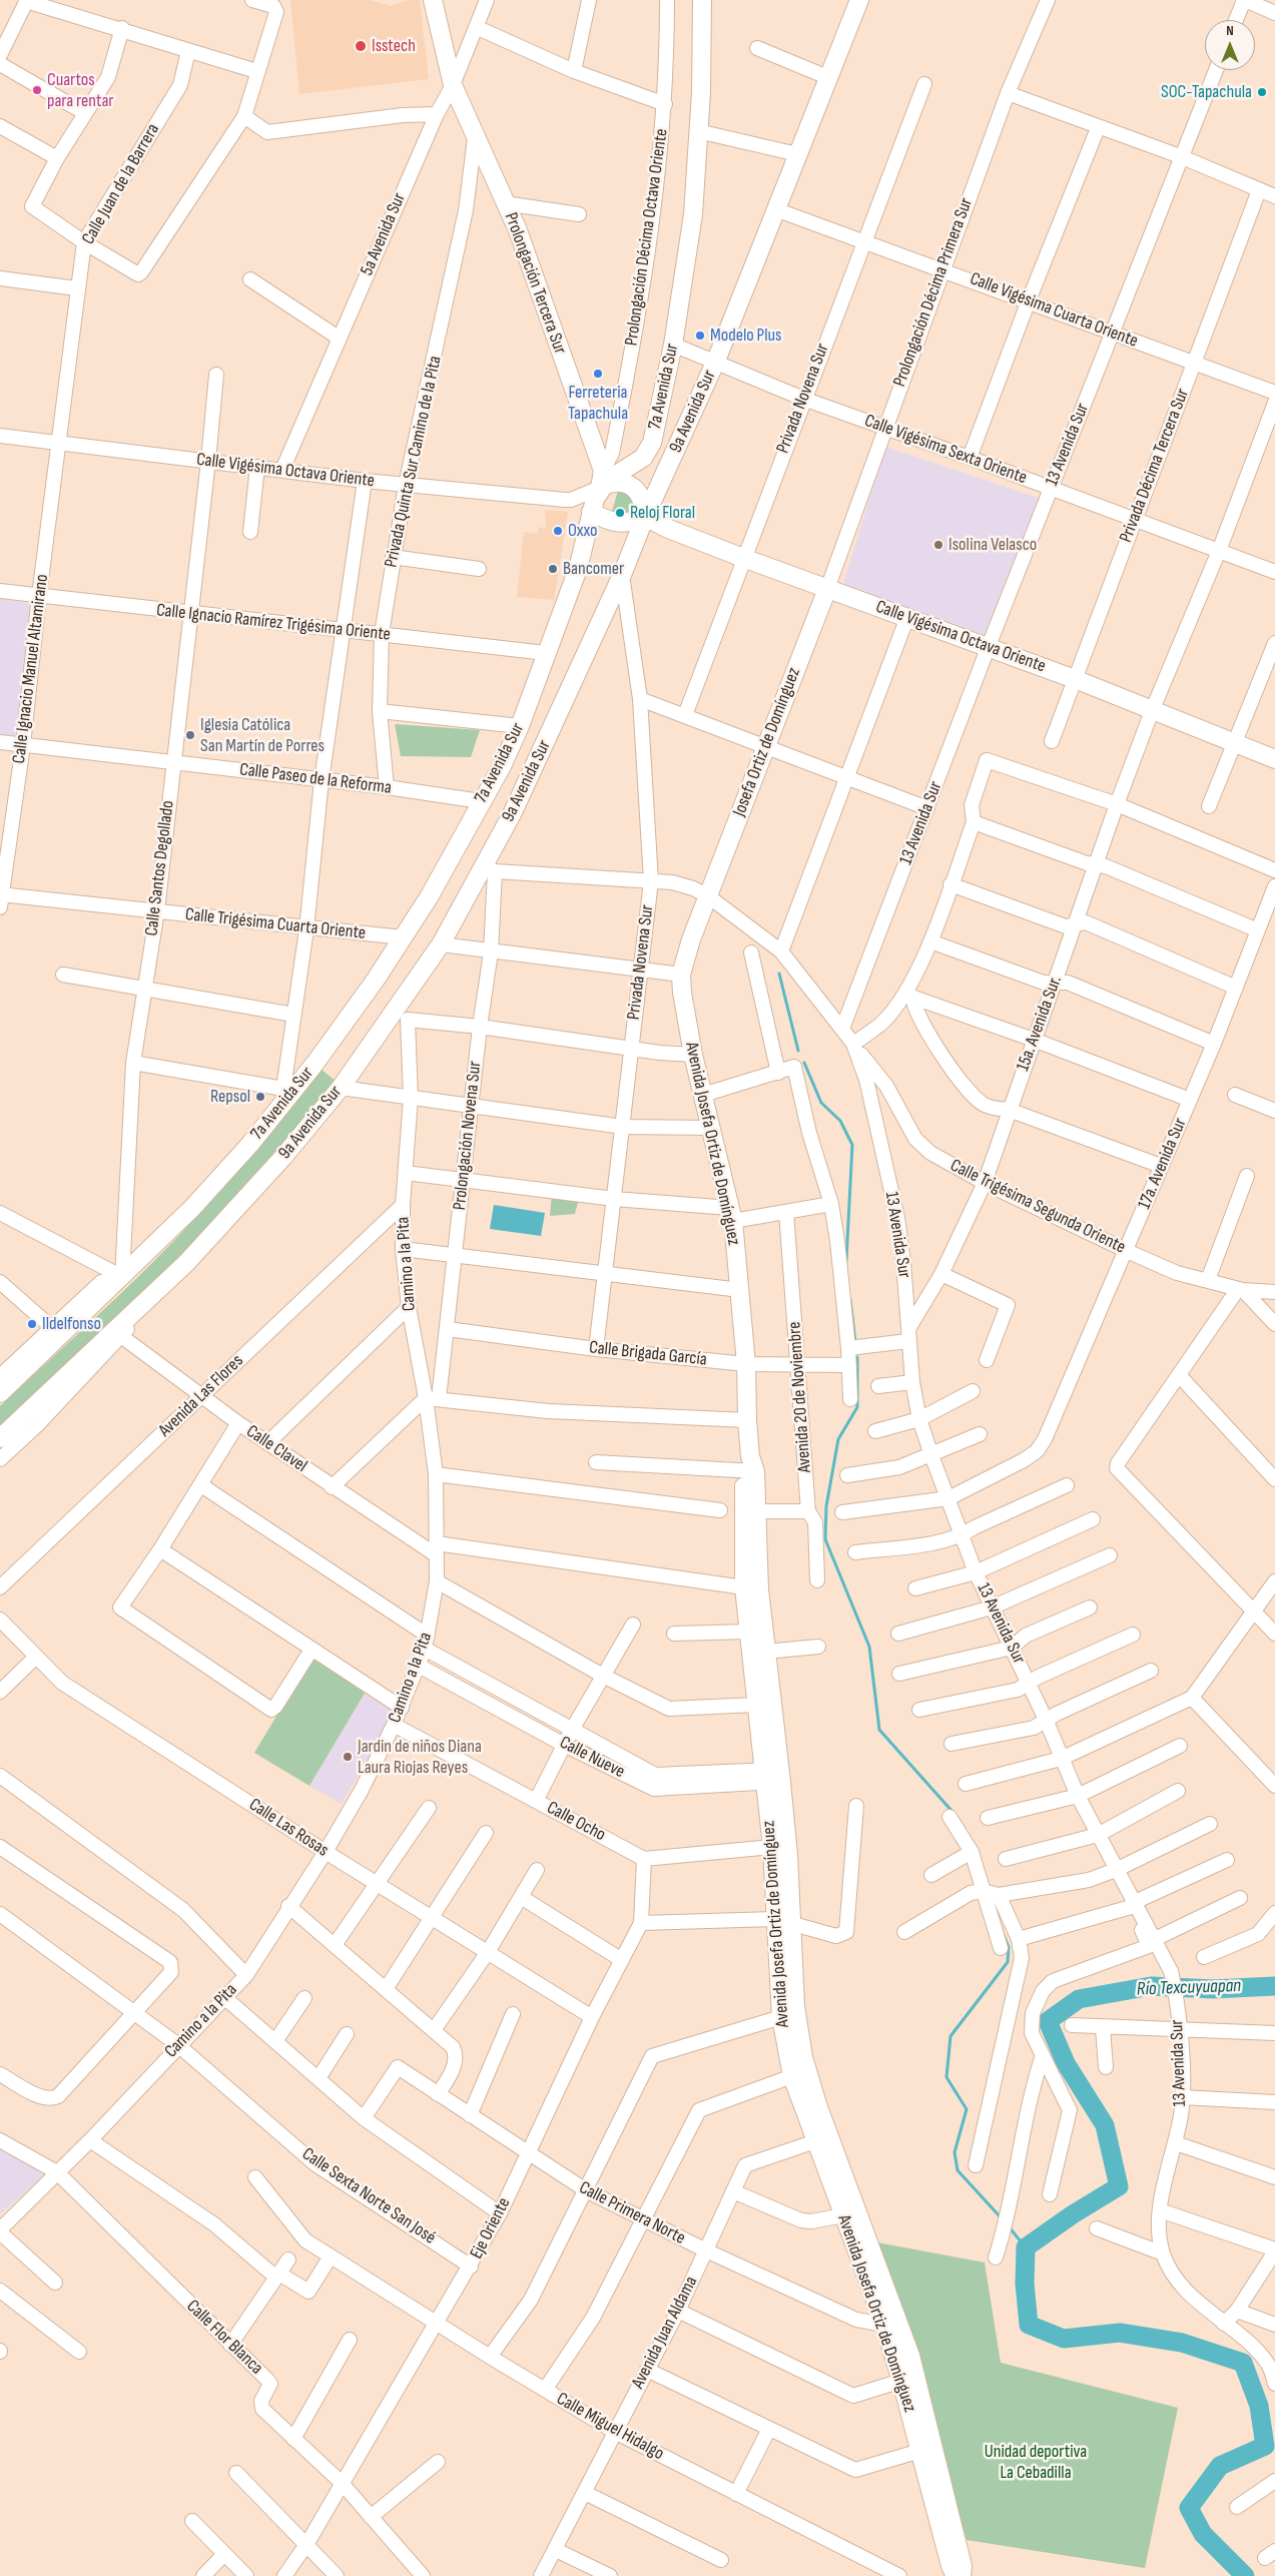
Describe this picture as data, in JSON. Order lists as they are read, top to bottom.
{
  "streets": {
    "main road": [
      "Prolongación Tercera Sur",
      "7a Avenida Sur",
      "9a Avenida Sur",
      "Calle Vigésima Octava Oriente",
      "Josefa Ortiz de Domínguez",
      "Avenida Josefa Ortiz de Domínguez"
    ],
    "street": [
      "Calle Juan de la Barrera",
      "5a Avenida Sur",
      "Prolongación Décima Octava Oriente",
      "Prolongación Décima Primera Sur",
      "Calle Vigésima Cuarta Oriente",
      "Privada Novena Sur",
      "13 Avenida Sur",
      "Calle Vigésima Sexta Oriente",
      "Privada Quinta Sur Camino de la Pita",
      "Privada Décima Tercera Sur",
      "Calle Ignacio Ramírez Trigésima Oriente",
      "Calle Ignacio Manuel Altamirano",
      "Calle Paseo de la Reforma",
      "Calle Santos Degollado",
      "Calle Trigésima Cuarta Oriente",
      "15a. Avenida Sur.",
      "Prolongación Novena Sur",
      "17a. Avenida Sur",
      "Calle Trigésima Segunda Oriente",
      "Camino a la Pita",
      "Calle Brigada García",
      "Avenida Las Flores",
      "Avenida 20 de Noviembre",
      "Calle Clavel",
      "Calle Nueve",
      "Calle Ocho",
      "Calle Las Rosas",
      "Calle Sexta Norte San José",
      "Calle Primera Norte",
      "Eje Oriente",
      "Avenida Juan Aldama",
      "Calle Flor Blanca",
      "Calle Miguel Hidalgo"
    ]
  },
  "crossings": [
    ["Calle Juan de la Barrera", "Calle Vigésima Octava Oriente"],
    ["Calle Juan de la Barrera", "Calle Ignacio Manuel Altamirano"],
    ["5a Avenida Sur", "Prolongación Tercera Sur"],
    ["5a Avenida Sur", "Calle Vigésima Octava Oriente"],
    ["Prolongación Décima Octava Oriente", "Prolongación Tercera Sur"],
    ["Prolongación Décima Octava Oriente", "7a Avenida Sur"],
    ["Prolongación Tercera Sur", "7a Avenida Sur"],
    ["Prolongación Tercera Sur", "Privada Quinta Sur Camino de la Pita"],
    ["Prolongación Décima Primera Sur", "Calle Vigésima Cuarta Oriente"],
    ["Prolongación Décima Primera Sur", "Calle Vigésima Sexta Oriente"],
    ["Prolongación Décima Primera Sur", "Calle Vigésima Octava Oriente"],
    ["Prolongación Décima Primera Sur", "Josefa Ortiz de Domínguez"],
    ["Calle Vigésima Cuarta Oriente", "Privada Novena Sur"],
    ["Calle Vigésima Cuarta Oriente", "9a Avenida Sur"],
    ["Calle Vigésima Cuarta Oriente", "13 Avenida Sur"],
    ["Calle Vigésima Cuarta Oriente", "Privada Décima Tercera Sur"],
    ["7a Avenida Sur", "Calle Vigésima Sexta Oriente"],
    ["7a Avenida Sur", "Calle Ignacio Ramírez Trigésima Oriente"],
    ["7a Avenida Sur", "Calle Paseo de la Reforma"],
    ["7a Avenida Sur", "Calle Santos Degollado"],
    ["7a Avenida Sur", "Calle Trigésima Cuarta Oriente"],
    ["Privada Novena Sur", "9a Avenida Sur"],
    ["Privada Novena Sur", "Calle Vigésima Sexta Oriente"],
    ["Privada Novena Sur", "Calle Vigésima Octava Oriente"],
    ["Privada Novena Sur", "Calle Brigada García"],
    ["9a Avenida Sur", "Calle Vigésima Sexta Oriente"],
    ["9a Avenida Sur", "Calle Vigésima Octava Oriente"],
    ["9a Avenida Sur", "Prolongación Novena Sur"],
    ["9a Avenida Sur", "Camino a la Pita"],
    ["13 Avenida Sur", "Calle Vigésima Sexta Oriente"],
    ["13 Avenida Sur", "Calle Vigésima Octava Oriente"],
    ["13 Avenida Sur", "15a. Avenida Sur."],
    ["13 Avenida Sur", "17a. Avenida Sur"],
    ["13 Avenida Sur", "Calle Trigésima Segunda Oriente"],
    ["Calle Vigésima Sexta Oriente", "Privada Décima Tercera Sur"],
    ["Calle Vigésima Sexta Oriente", "15a. Avenida Sur."],
    ["Privada Quinta Sur Camino de la Pita", "Calle Vigésima Octava Oriente"],
    ["Privada Quinta Sur Camino de la Pita", "Calle Ignacio Ramírez Trigésima Oriente"],
    ["Privada Quinta Sur Camino de la Pita", "Calle Paseo de la Reforma"],
    ["Privada Décima Tercera Sur", "Calle Vigésima Octava Oriente"],
    ["Calle Vigésima Octava Oriente", "Calle Ignacio Manuel Altamirano"],
    ["Calle Vigésima Octava Oriente", "Josefa Ortiz de Domínguez"],
    ["Calle Vigésima Octava Oriente", "Calle Santos Degollado"],
    ["Calle Vigésima Octava Oriente", "15a. Avenida Sur."],
    ["Calle Ignacio Ramírez Trigésima Oriente", "Calle Ignacio Manuel Altamirano"],
    ["Calle Ignacio Ramírez Trigésima Oriente", "Calle Santos Degollado"],
    ["Calle Ignacio Manuel Altamirano", "Calle Paseo de la Reforma"],
    ["Calle Ignacio Manuel Altamirano", "Calle Trigésima Cuarta Oriente"],
    ["Josefa Ortiz de Domínguez", "Avenida Josefa Ortiz de Domínguez"],
    ["Calle Paseo de la Reforma", "Calle Santos Degollado"],
    ["Calle Santos Degollado", "Calle Trigésima Cuarta Oriente"],
    ["15a. Avenida Sur.", "Calle Trigésima Segunda Oriente"],
    ["Prolongación Novena Sur", "Camino a la Pita"],
    ["Prolongación Novena Sur", "Calle Brigada García"],
    ["Avenida Josefa Ortiz de Domínguez", "Calle Brigada García"],
    ["Avenida Josefa Ortiz de Domínguez", "Calle Nueve"],
    ["Avenida Josefa Ortiz de Domínguez", "Calle Primera Norte"],
    ["Avenida Josefa Ortiz de Domínguez", "Avenida Juan Aldama"],
    ["17a. Avenida Sur", "Calle Trigésima Segunda Oriente"],
    ["Camino a la Pita", "Avenida Las Flores"],
    ["Camino a la Pita", "Calle Clavel"],
    ["Camino a la Pita", "Calle Nueve"],
    ["Camino a la Pita", "Calle Ocho"],
    ["Camino a la Pita", "Calle Las Rosas"],
    ["Camino a la Pita", "Calle Sexta Norte San José"],
    ["Camino a la Pita", "Calle Flor Blanca"],
    ["Calle Brigada García", "Avenida 20 de Noviembre"],
    ["Avenida Las Flores", "Calle Clavel"],
    ["Calle Ocho", "Eje Oriente"],
    ["Calle Las Rosas", "Eje Oriente"],
    ["Calle Sexta Norte San José", "Eje Oriente"],
    ["Calle Primera Norte", "Eje Oriente"],
    ["Calle Primera Norte", "Avenida Juan Aldama"],
    ["Eje Oriente", "Calle Flor Blanca"],
    ["Eje Oriente", "Calle Miguel Hidalgo"],
    ["Avenida Juan Aldama", "Calle Miguel Hidalgo"]
  ],
  "water": ["Río Texcuyuapan"],
  "parks": ["Unidad deportiva La Cebadilla"],
  "places": [
    "Isstech",
    "Cuartos para rentar",
    "SOC-Tapachula",
    "Modelo Plus",
    "Ferreteria Tapachula",
    "Reloj Floral",
    "Oxxo",
    "Isolina Velasco",
    "Bancomer",
    "Iglesia Católica San Martín de Porres",
    "Repsol",
    "Ildelfonso",
    "Jardin de niños Diana Laura Riojas Reyes"
  ],
  "north": "top"
}
